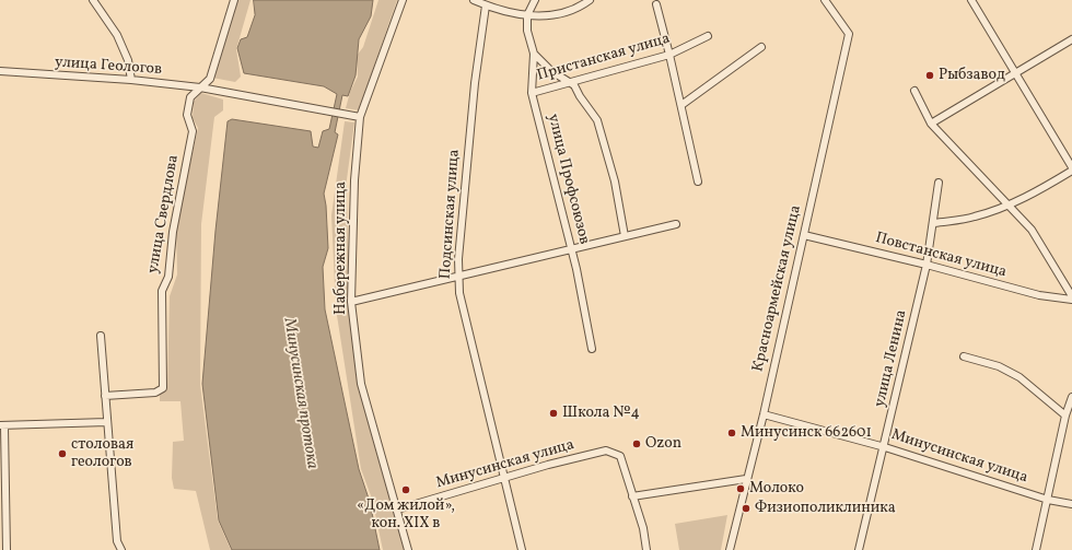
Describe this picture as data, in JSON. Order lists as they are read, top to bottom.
{
  "streets": {
    "street": [
      "Пристанская улица",
      "улица Геологов",
      "улица Профсоюзов",
      "улица Свердлова",
      "Подсинская улица",
      "Набережная улица",
      "Повстанская улица",
      "Красноармейская улица",
      "улица Ленина",
      "Минусинская улица"
    ]
  },
  "crossings": [
    ["Пристанская улица", "улица Профсоюзов"],
    ["улица Геологов", "улица Свердлова"],
    ["улица Геологов", "Набережная улица"],
    ["Подсинская улица", "Минусинская улица"],
    ["Набережная улица", "Минусинская улица"],
    ["Повстанская улица", "Красноармейская улица"],
    ["Повстанская улица", "улица Ленина"],
    ["Красноармейская улица", "Минусинская улица"],
    ["улица Ленина", "Минусинская улица"]
  ],
  "water": ["Минусинская протока"],
  "places": [
    "Рыбзавод",
    "Школа №4",
    "Минусинск 662601",
    "Ozon",
    "столовая геологов",
    "Молоко",
    "«Дом жилой», кон. ХIХ в",
    "Физиополиклиника"
  ]
}
